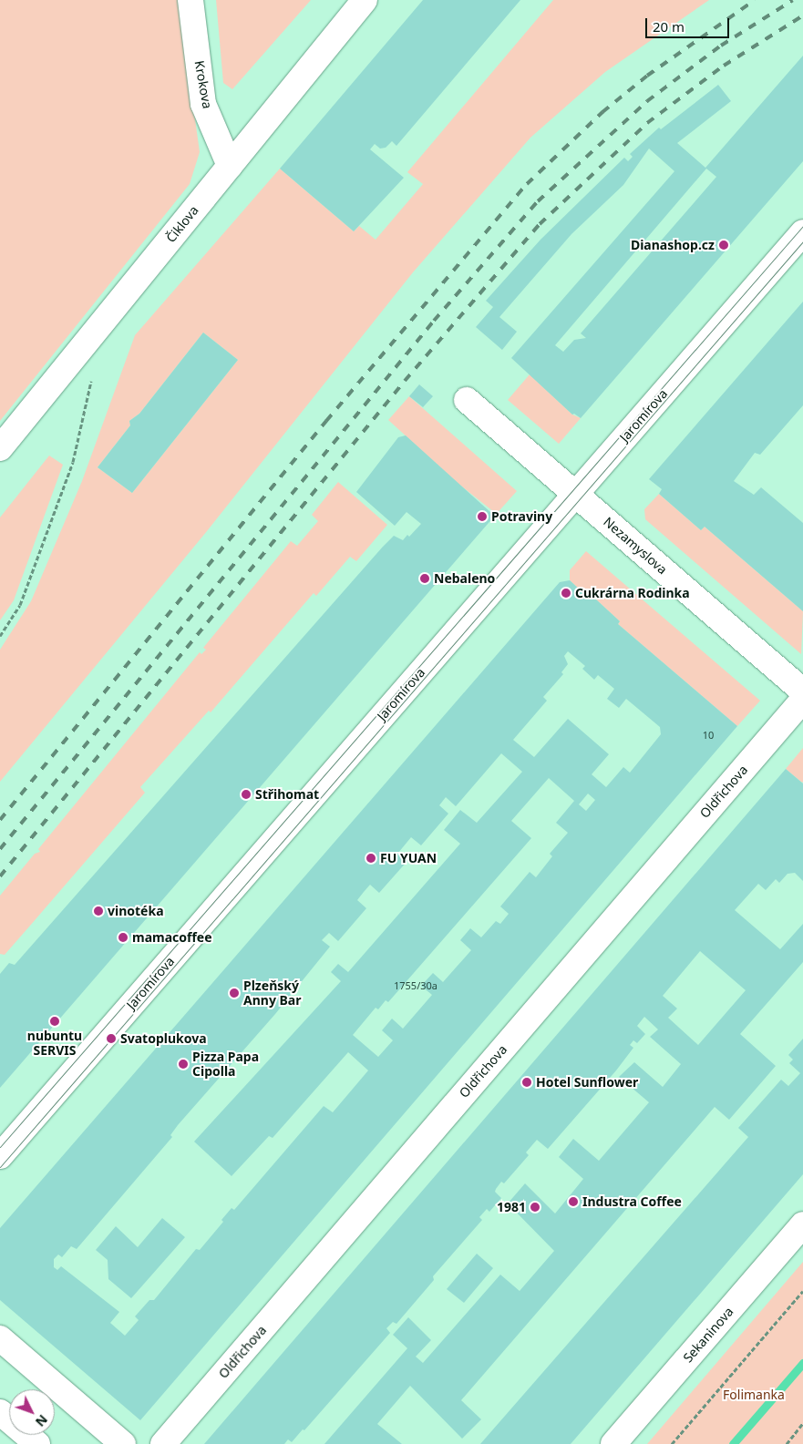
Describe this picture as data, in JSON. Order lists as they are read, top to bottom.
{
  "streets": {
    "street": [
      "Krokova",
      "Čiklova",
      "Jaromírova",
      "Nezamyslova",
      "Oldřichova",
      "Sekaninova"
    ]
  },
  "crossings": [
    ["Krokova", "Čiklova"],
    ["Jaromírova", "Nezamyslova"]
  ],
  "parks": ["Folimanka"],
  "places": [
    "Dianashop.cz",
    "Potraviny",
    "Nebaleno",
    "Cukrárna Rodinka",
    "Střihomat",
    "FU YUAN",
    "vinotéka",
    "mamacoffee",
    "Plzeňský Anny Bar",
    "nubuntu SERVIS",
    "Svatoplukova",
    "Pizza Papa Cipolla",
    "Hotel Sunflower",
    "Industra Coffee",
    "1981"
  ],
  "house_numbers": ["10", "1755/30a"],
  "scale_bar": "20 m",
  "north": "bottom right"
}
